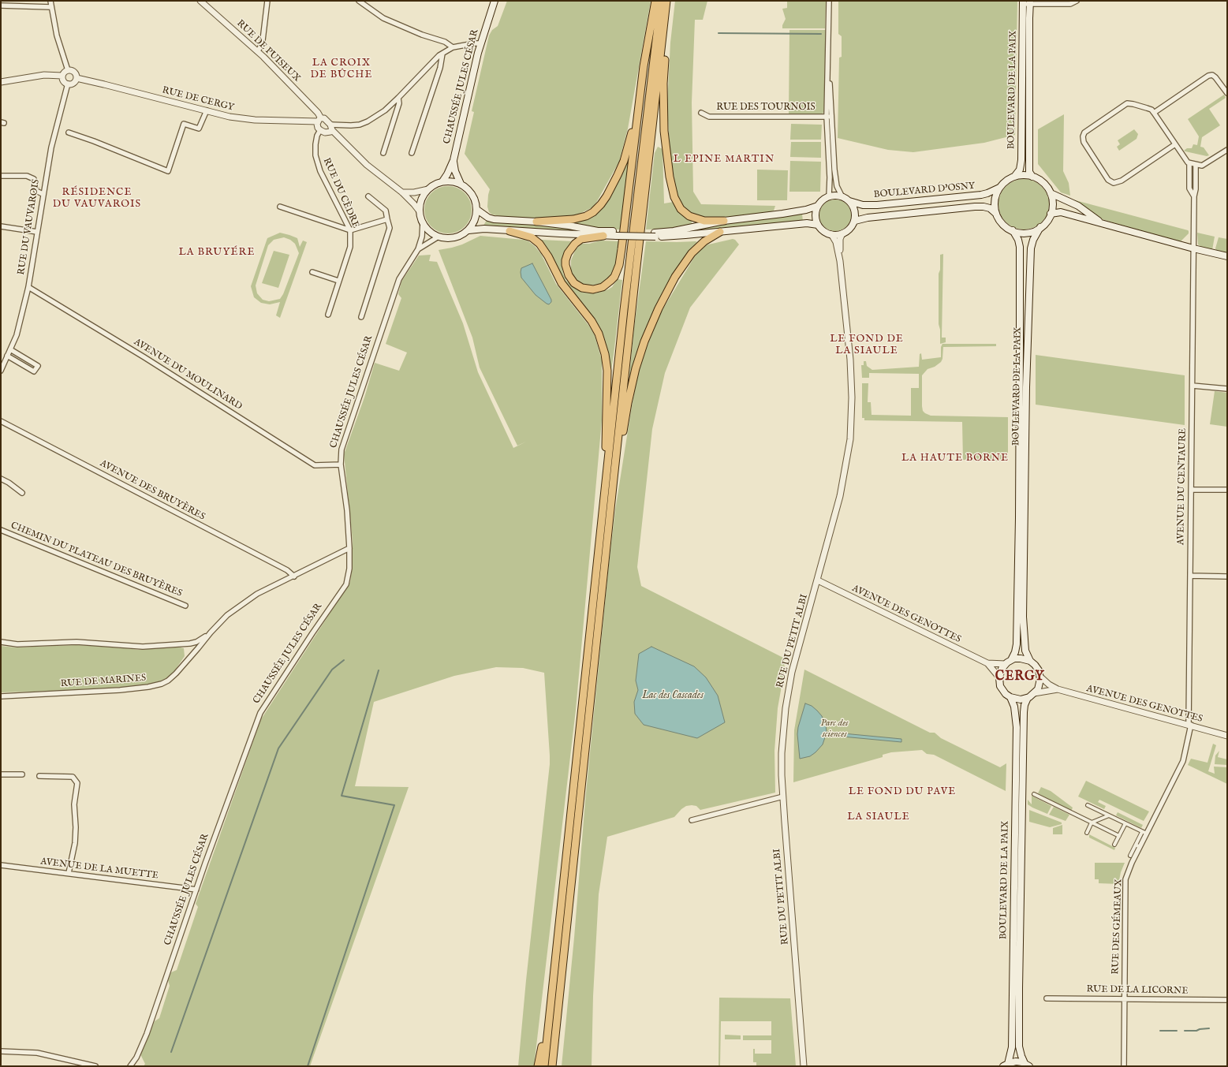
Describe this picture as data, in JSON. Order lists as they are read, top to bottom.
{
  "streets": {
    "main road": ["CHAUSSÉE JULES CÉSAR", "BOULEVARD DE LA PAIX", "BOULEVARD D'OSNY"],
    "street": [
      "RUE DE PUISEUX",
      "RUE DE CERGY",
      "RUE DES TOURNOIS",
      "RUE DU CÈDRE",
      "RUE DU VAUVAROIS",
      "AVENUE DU MOULINARD",
      "AVENUE DU CENTAURE",
      "AVENUE DES BRUYÈRES",
      "CHEMIN DU PLATEAU DES BRUYÈRES",
      "AVENUE DES GENOTTES",
      "RUE DU PETIT ALBI",
      "RUE DE MARINES",
      "AVENUE DE LA MUETTE",
      "RUE DES GÉMEAUX",
      "RUE DE LA LICORNE"
    ]
  },
  "crossings": [
    ["RUE DE PUISEUX", "RUE DE CERGY"],
    ["CHAUSSÉE JULES CÉSAR", "AVENUE DU MOULINARD"],
    ["CHAUSSÉE JULES CÉSAR", "RUE DE MARINES"],
    ["CHAUSSÉE JULES CÉSAR", "AVENUE DE LA MUETTE"],
    ["BOULEVARD DE LA PAIX", "BOULEVARD D'OSNY"],
    ["BOULEVARD DE LA PAIX", "AVENUE DES GENOTTES"],
    ["RUE DE CERGY", "RUE DU VAUVAROIS"],
    ["BOULEVARD D'OSNY", "RUE DU PETIT ALBI"],
    ["RUE DU VAUVAROIS", "AVENUE DU MOULINARD"],
    ["AVENUE DU CENTAURE", "AVENUE DES GENOTTES"],
    ["AVENUE DU CENTAURE", "RUE DES GÉMEAUX"],
    ["AVENUE DES BRUYÈRES", "RUE DE MARINES"],
    ["AVENUE DES GENOTTES", "RUE DU PETIT ALBI"],
    ["AVENUE DES GENOTTES", "RUE DES GÉMEAUX"],
    ["RUE DES GÉMEAUX", "RUE DE LA LICORNE"]
  ],
  "districts": [
    "LA CROIX DE BÛCHE",
    "L EPINE MARTIN",
    "RÉSIDENCE DU VAUVAROIS",
    "LA BRUYÉRE",
    "LE FOND DE LA SIAULE",
    "LA HAUTE BORNE",
    "CERGY",
    "LE FOND DU PAVE",
    "LA SIAULE"
  ],
  "water": ["Lac des Cascades"],
  "parks": ["Parc des sciences"]
}
